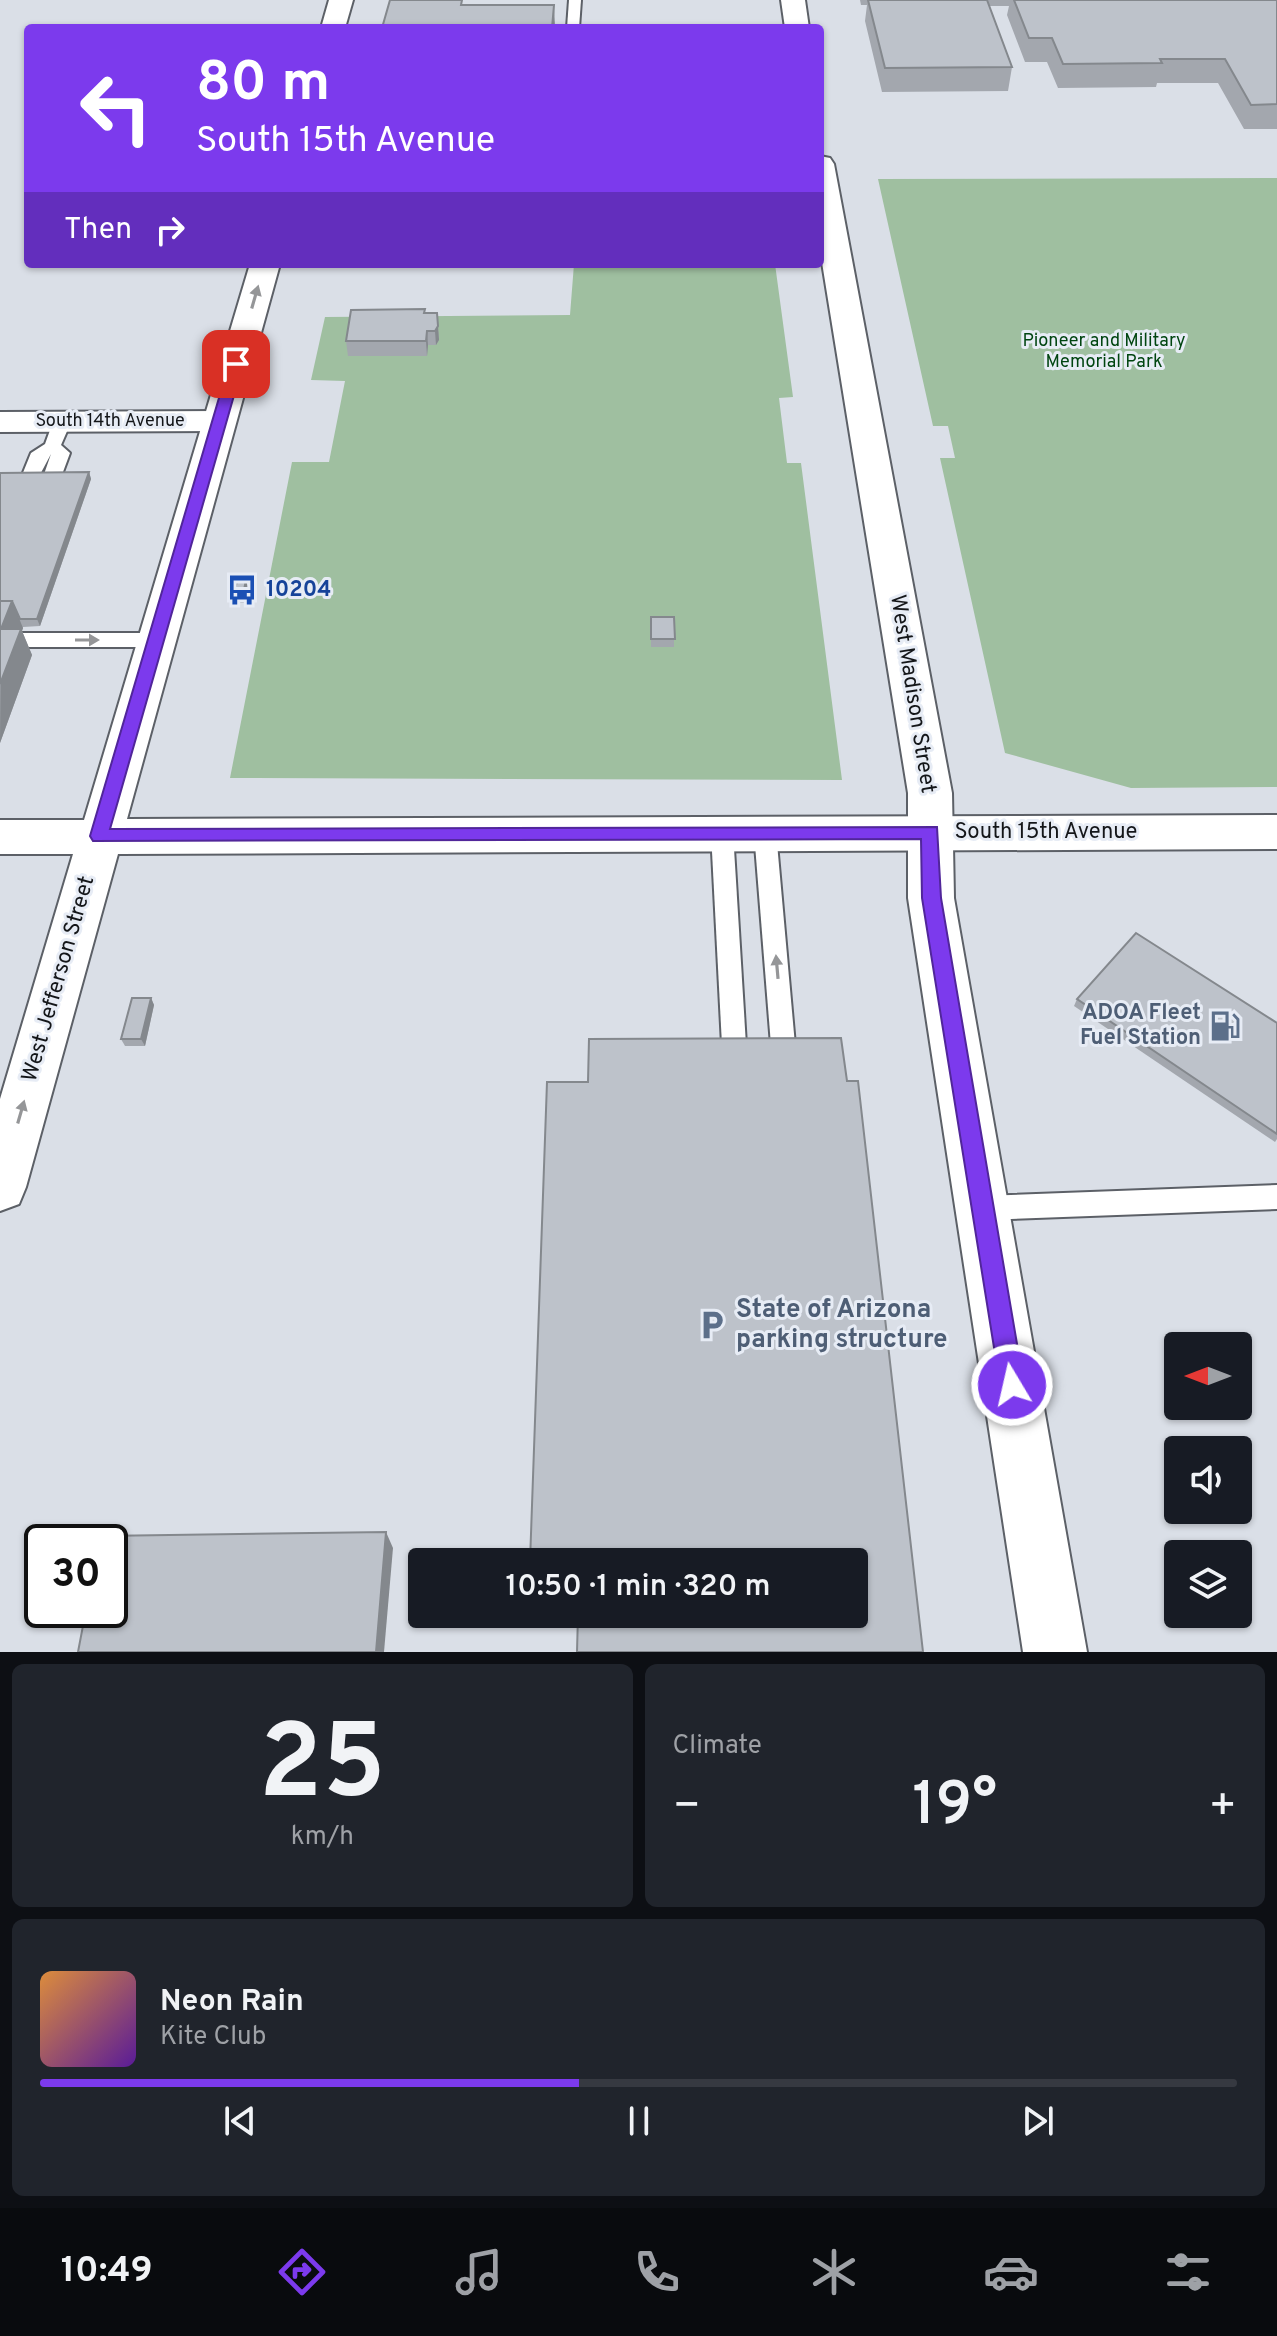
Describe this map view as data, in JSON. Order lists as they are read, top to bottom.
{
  "streets": {
    "main road": [
      "South 14th Avenue",
      "West Madison Street",
      "South 15th Avenue",
      "West Jefferson Street"
    ]
  },
  "crossings": [
    ["South 14th Avenue", "West Jefferson Street"],
    ["West Madison Street", "South 15th Avenue"],
    ["South 15th Avenue", "West Jefferson Street"]
  ],
  "one_way": ["West Jefferson Street"],
  "parks": ["Pioneer and Military Memorial Park"],
  "places": {
    "bus stop": ["10204"],
    "fuel station": ["ADOA Fleet Fuel Station"],
    "parking": ["State of Arizona parking structure"]
  },
  "north": "left",
  "page": {
    "turn": ["80 m", "South 15th Avenue"],
    "then": "Then",
    "limit": "30",
    "trip": "10:50 · 1 min · 320 m",
    "tile": [
      ["25", "km/h"],
      "Climate"
    ],
    "heat": ["−", "19°", "+"],
    "song": ["Neon Rain", "Kite Club"],
    "tabs": "10:49"
  }
}
